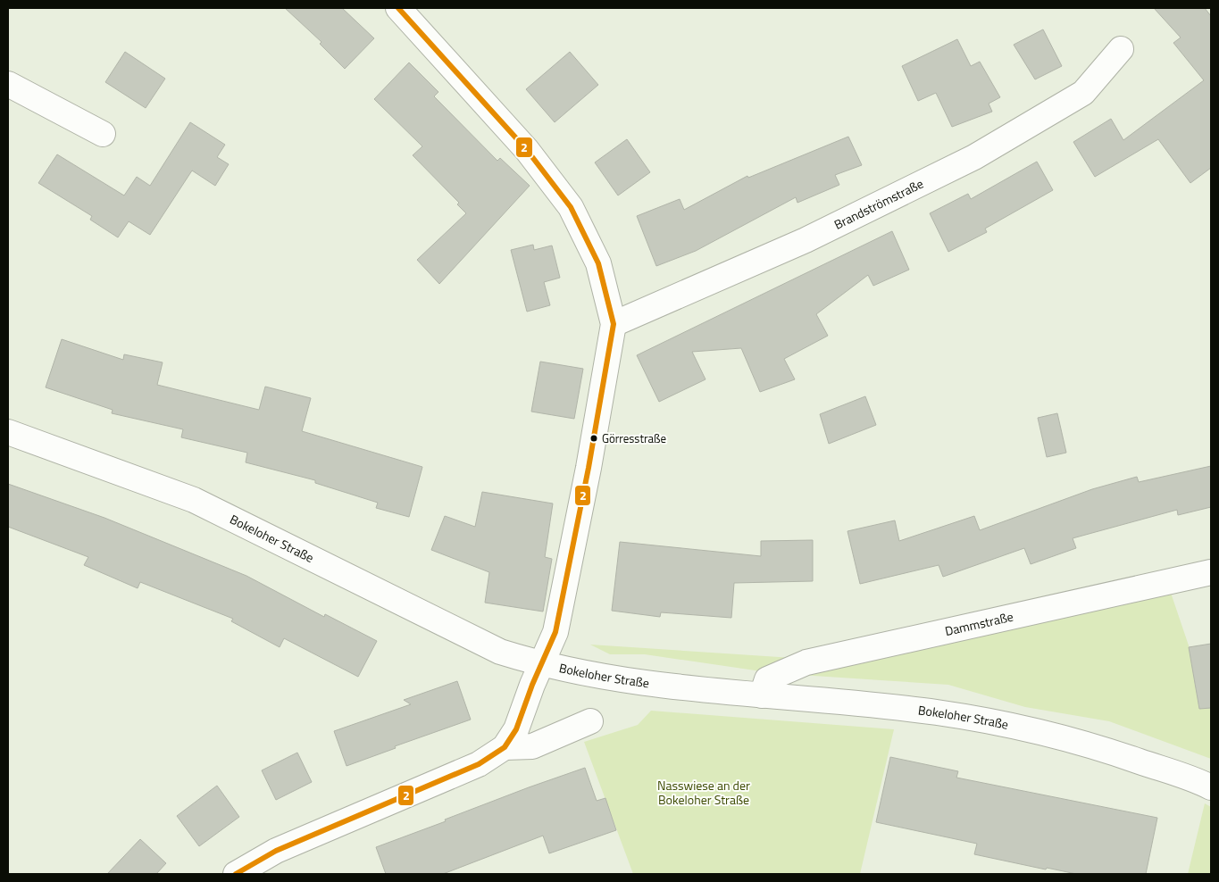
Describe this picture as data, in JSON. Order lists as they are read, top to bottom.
{
  "streets": {
    "street": ["Brandströmstraße", "Bokeloher Straße", "Dammstraße"]
  },
  "crossings": [
    ["Bokeloher Straße", "Dammstraße"]
  ],
  "parks": ["Nasswiese an der Bokeloher Straße"],
  "places": ["Görresstraße"],
  "lines": ["transit line 2"]
}
